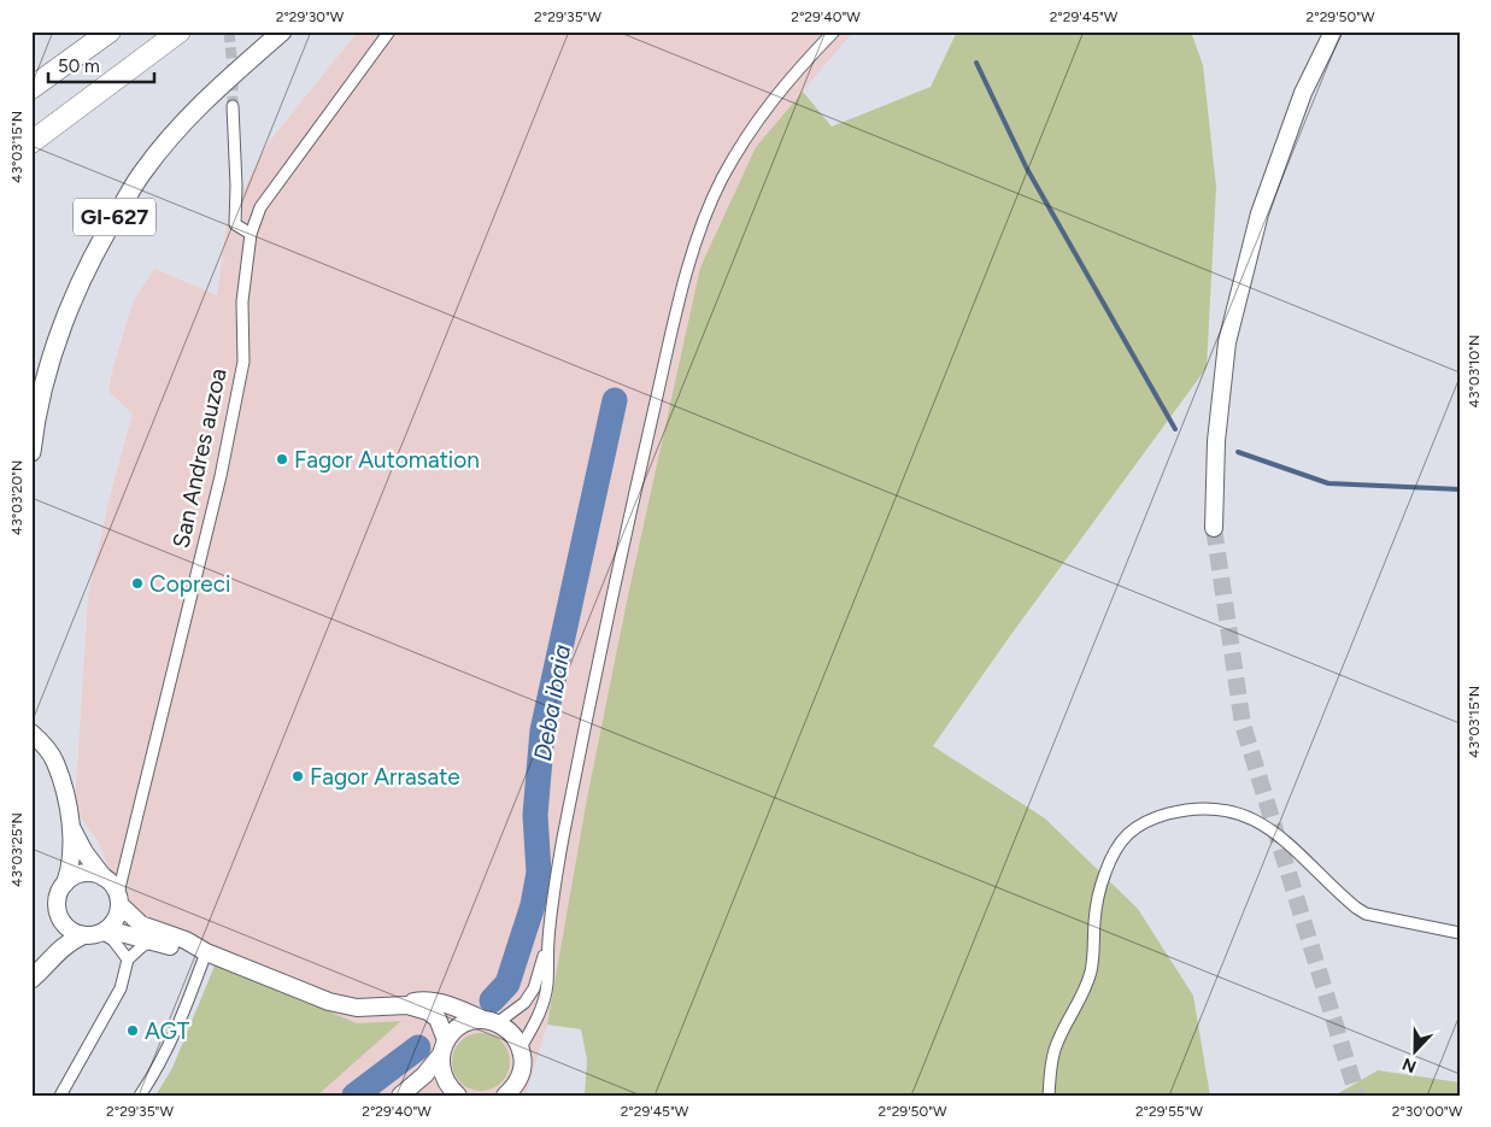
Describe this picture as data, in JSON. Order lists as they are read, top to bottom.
{
  "streets": {
    "main road": ["GI-627"],
    "street": ["San Andres auzoa"]
  },
  "water": ["Deba ibaia"],
  "places": [
    "Fagor Automation",
    "Copreci",
    "Fagor Arrasate",
    "AGT"
  ],
  "scale_bar": "50 m",
  "north": "bottom",
  "coordinates": [
    "2°29'30\"W",
    "2°29'35\"W",
    "2°29'40\"W",
    "2°29'45\"W",
    "2°29'50\"W",
    "43°03'15\"N",
    "43°03'10\"N",
    "43°03'20\"N",
    "43°03'25\"N",
    "2°29'55\"W",
    "2°30'00\"W"
  ]
}
